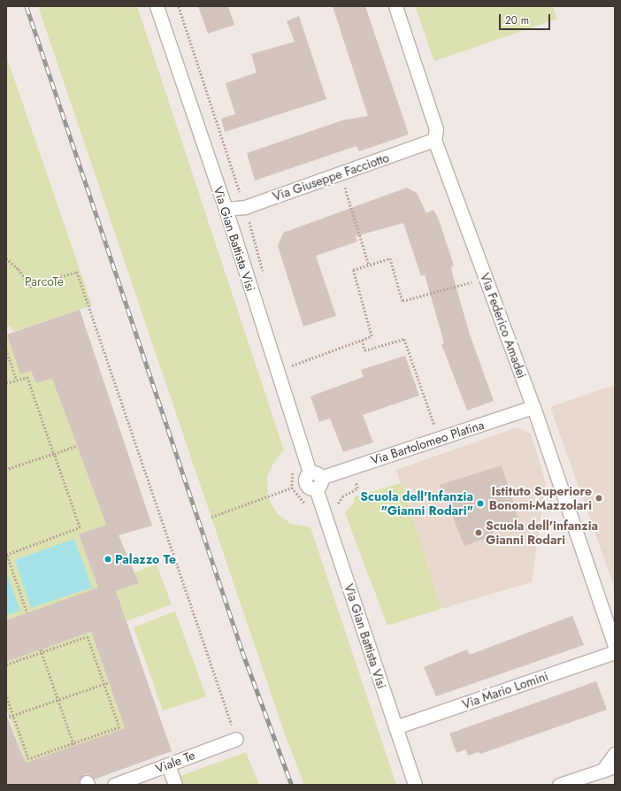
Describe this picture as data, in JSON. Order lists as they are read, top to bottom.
{
  "streets": {
    "street": [
      "Via Giuseppe Facciotto",
      "Via Gian Battista Visi",
      "Via Federico Amadei",
      "Via Bartolomeo Platina",
      "Via Mario Lomini",
      "Viale Te"
    ]
  },
  "crossings": [
    ["Via Giuseppe Facciotto", "Via Gian Battista Visi"],
    ["Via Giuseppe Facciotto", "Via Federico Amadei"],
    ["Via Gian Battista Visi", "Via Bartolomeo Platina"],
    ["Via Gian Battista Visi", "Via Mario Lomini"],
    ["Via Federico Amadei", "Via Bartolomeo Platina"]
  ],
  "parks": ["ParcoTe"],
  "places": [
    "Istituto Superiore Bonomi-Mazzolari",
    "Scuola dell'Infanzia \"Gianni Rodari\"",
    "Scuola dell'infanzia Gianni Rodari",
    "Palazzo Te"
  ],
  "scale_bar": "20 m"
}
